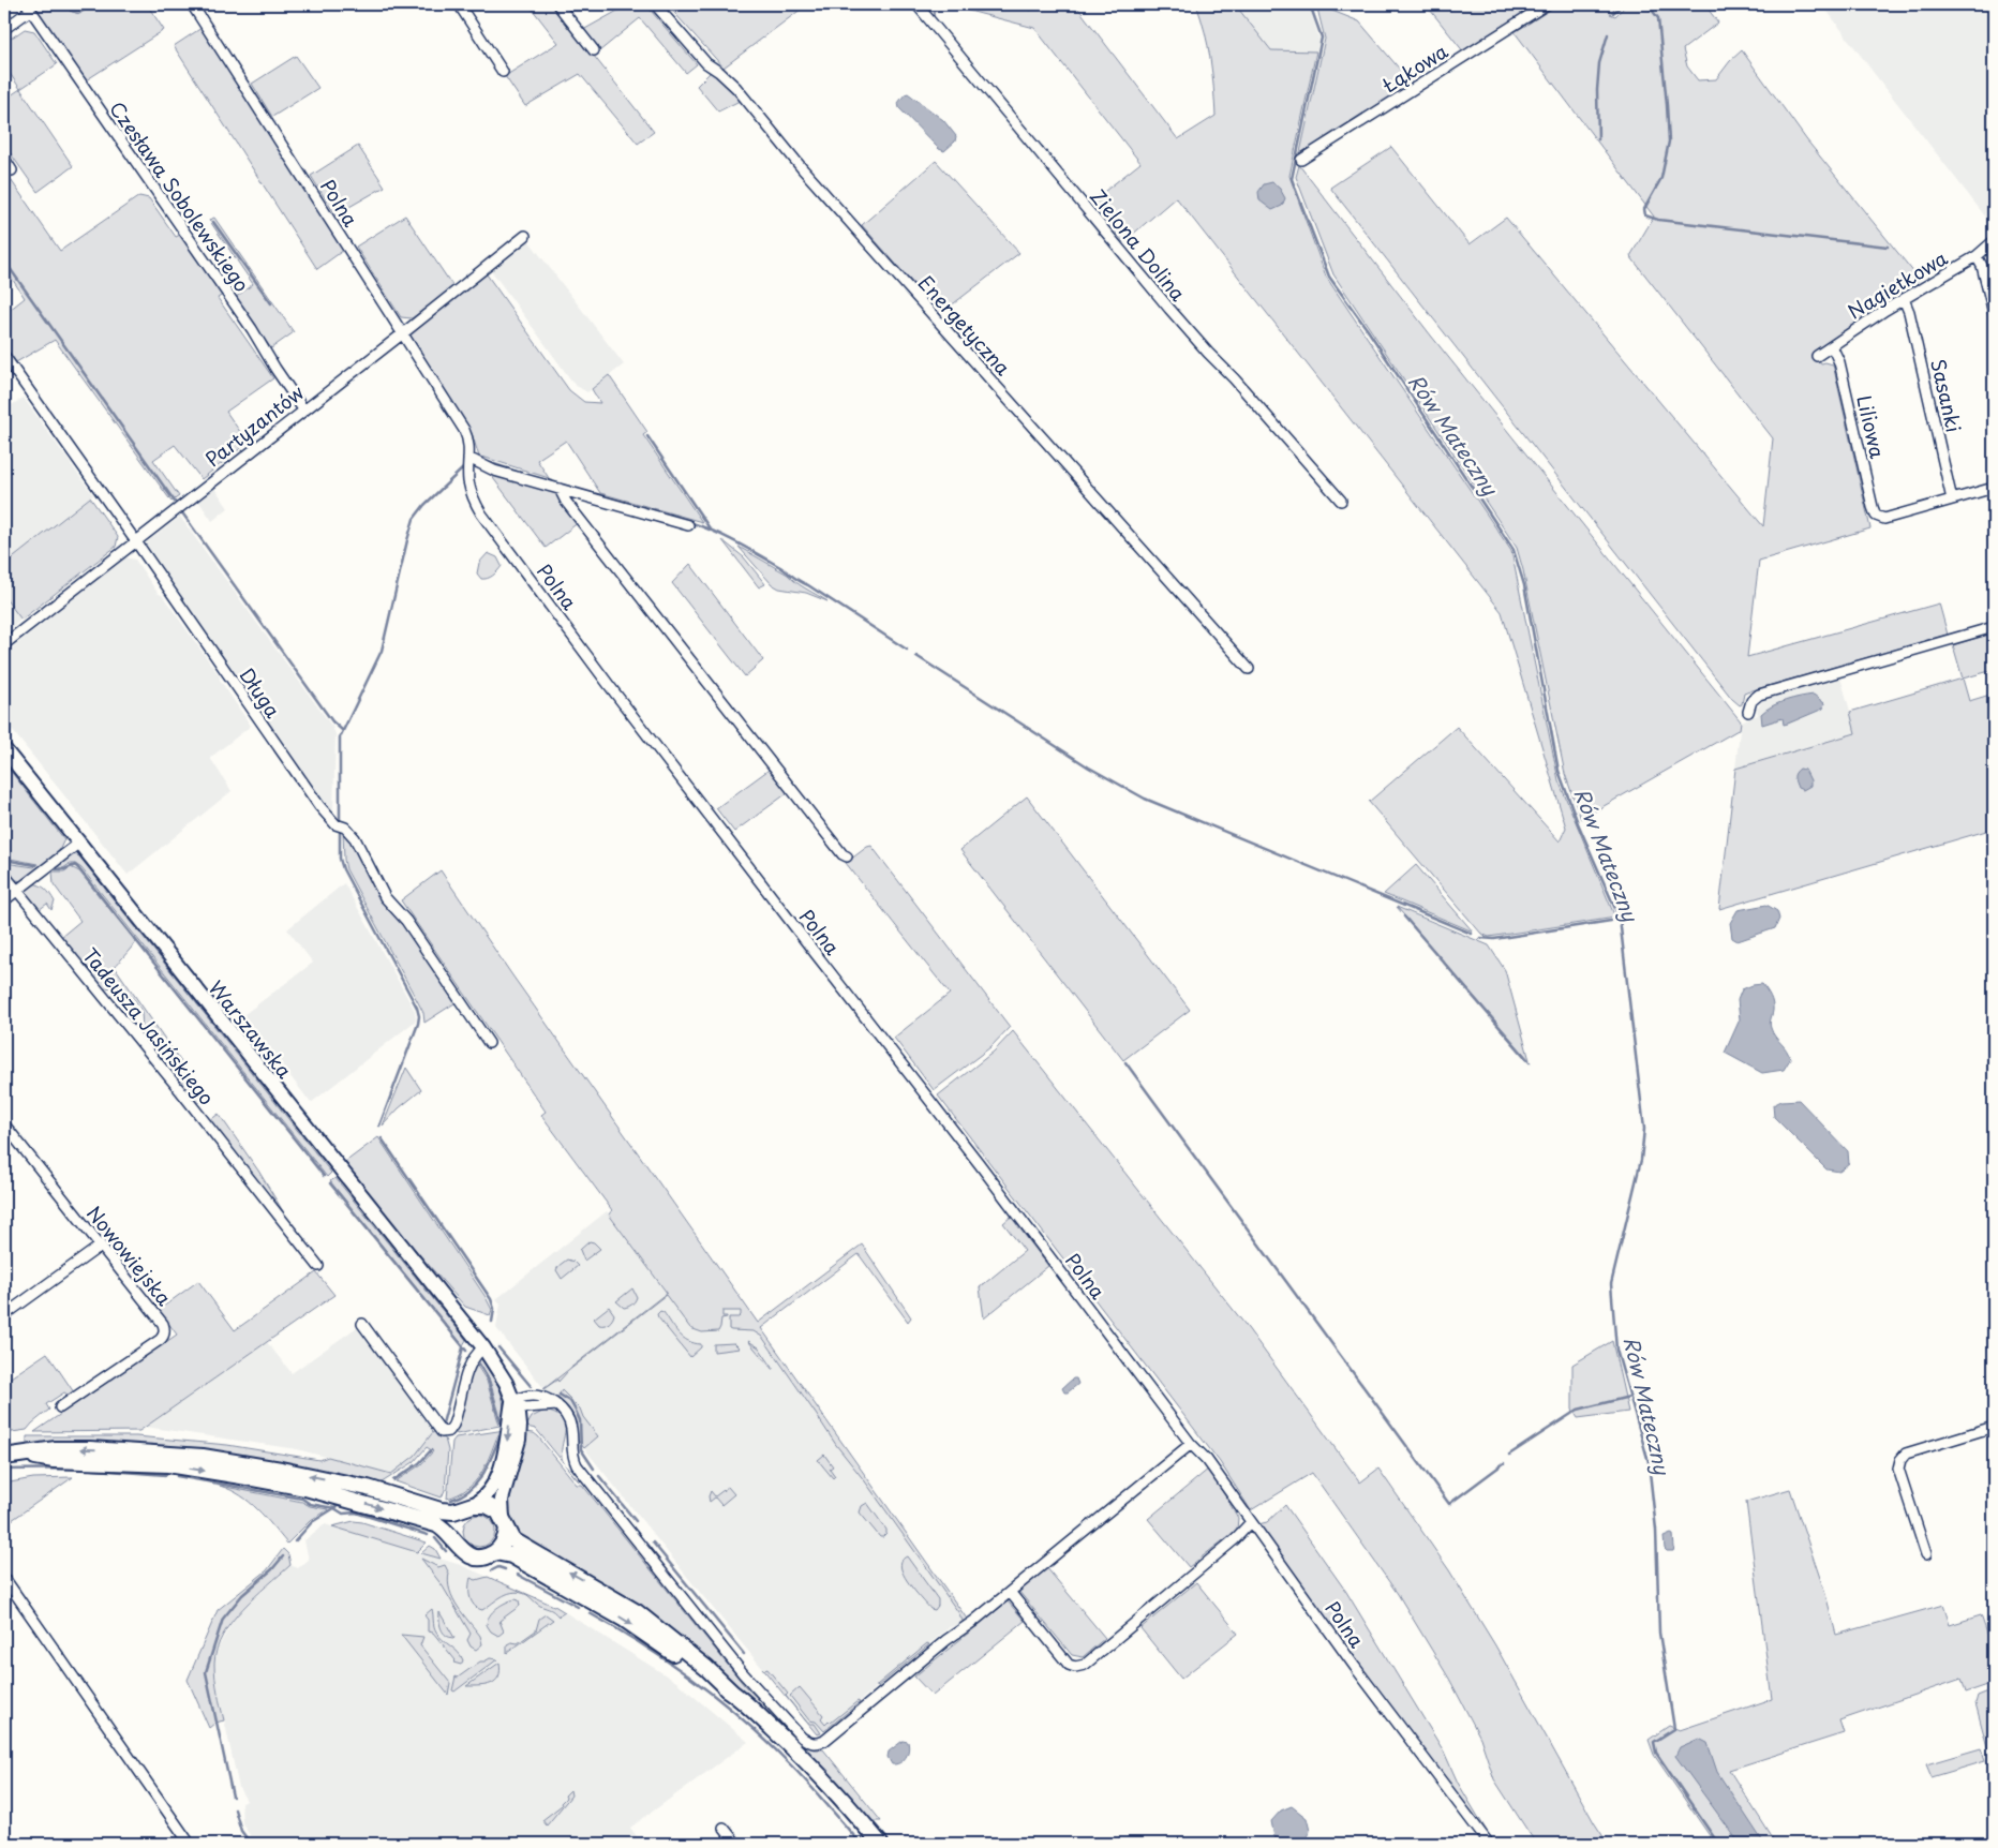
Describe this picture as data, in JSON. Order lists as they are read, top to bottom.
{
  "streets": {
    "street": [
      "Łąkowa",
      "Czesława Sobolewskiego",
      "Polna",
      "Zielona Dolina",
      "Nagietkowa",
      "Energetyczna",
      "Sasanki",
      "Partyzantów",
      "Liliowa",
      "Długa",
      "Tadeusza Jasińskiego",
      "Warszawska",
      "Nowowiejska"
    ]
  },
  "crossings": [
    ["Czesława Sobolewskiego", "Partyzantów"],
    ["Polna", "Partyzantów"],
    ["Nagietkowa", "Sasanki"],
    ["Nagietkowa", "Liliowa"],
    ["Sasanki", "Liliowa"],
    ["Partyzantów", "Długa"]
  ],
  "water": ["Rów Mateczny"]
}
